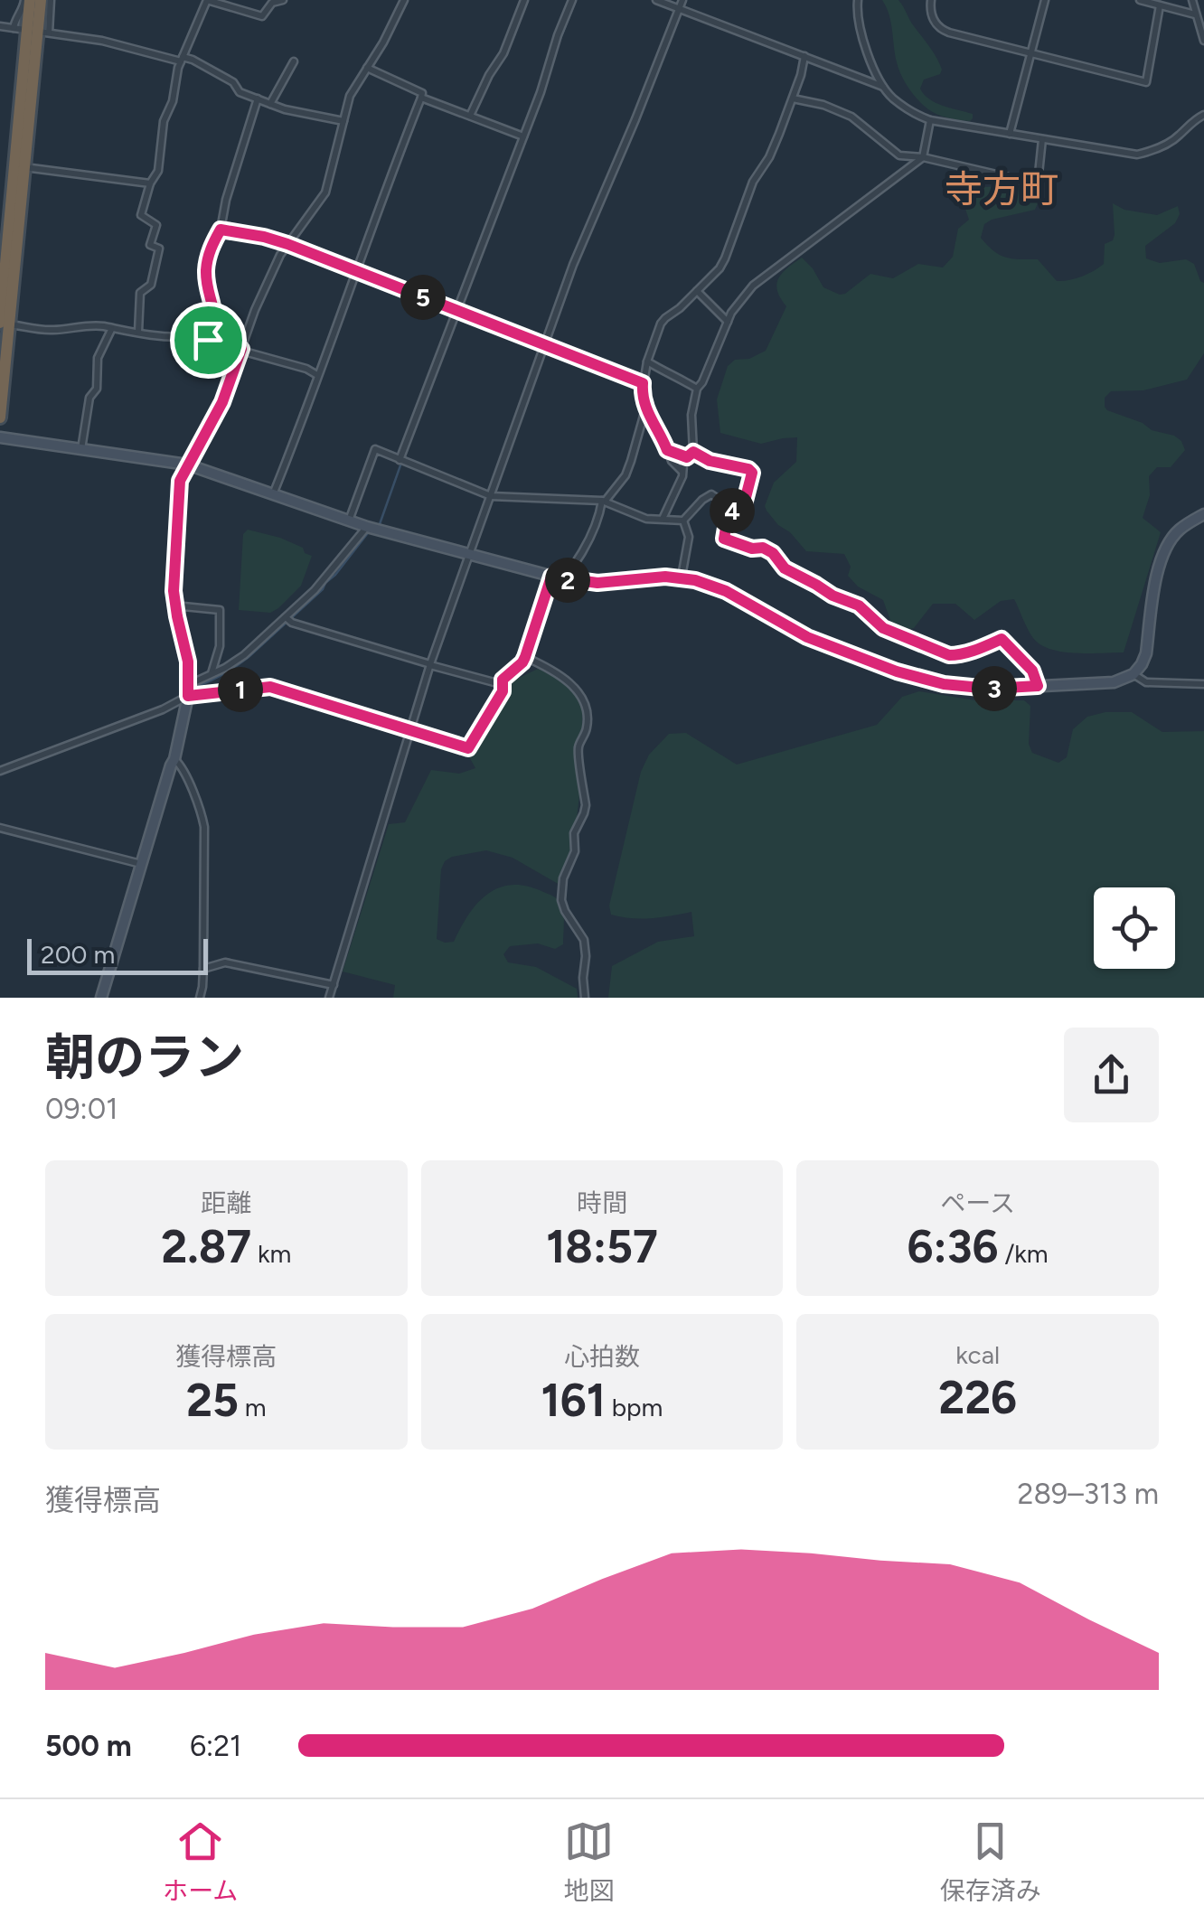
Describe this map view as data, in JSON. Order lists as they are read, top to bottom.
{
  "districts": ["寺方町"],
  "scale_bar": "200 m",
  "page": {
    "pins": [
      "5",
      "4",
      "2",
      "3",
      "1"
    ],
    "scale": "200 m",
    "heading": ["朝のラン", "09:01"],
    "stats": [
      ["距離", "2.87 km"],
      ["時間", "18:57"],
      ["ペース", "6:36 /km"],
      ["獲得標高", "25 m"],
      ["心拍数", "161 bpm"],
      ["kcal", "226"]
    ],
    "chart": ["獲得標高", "289–313 m"],
    "list": [
      {
        "name": "500 m",
        "note": "6:21"
      }
    ],
    "tabs": ["ホーム", "地図", "保存済み"]
  }
}
